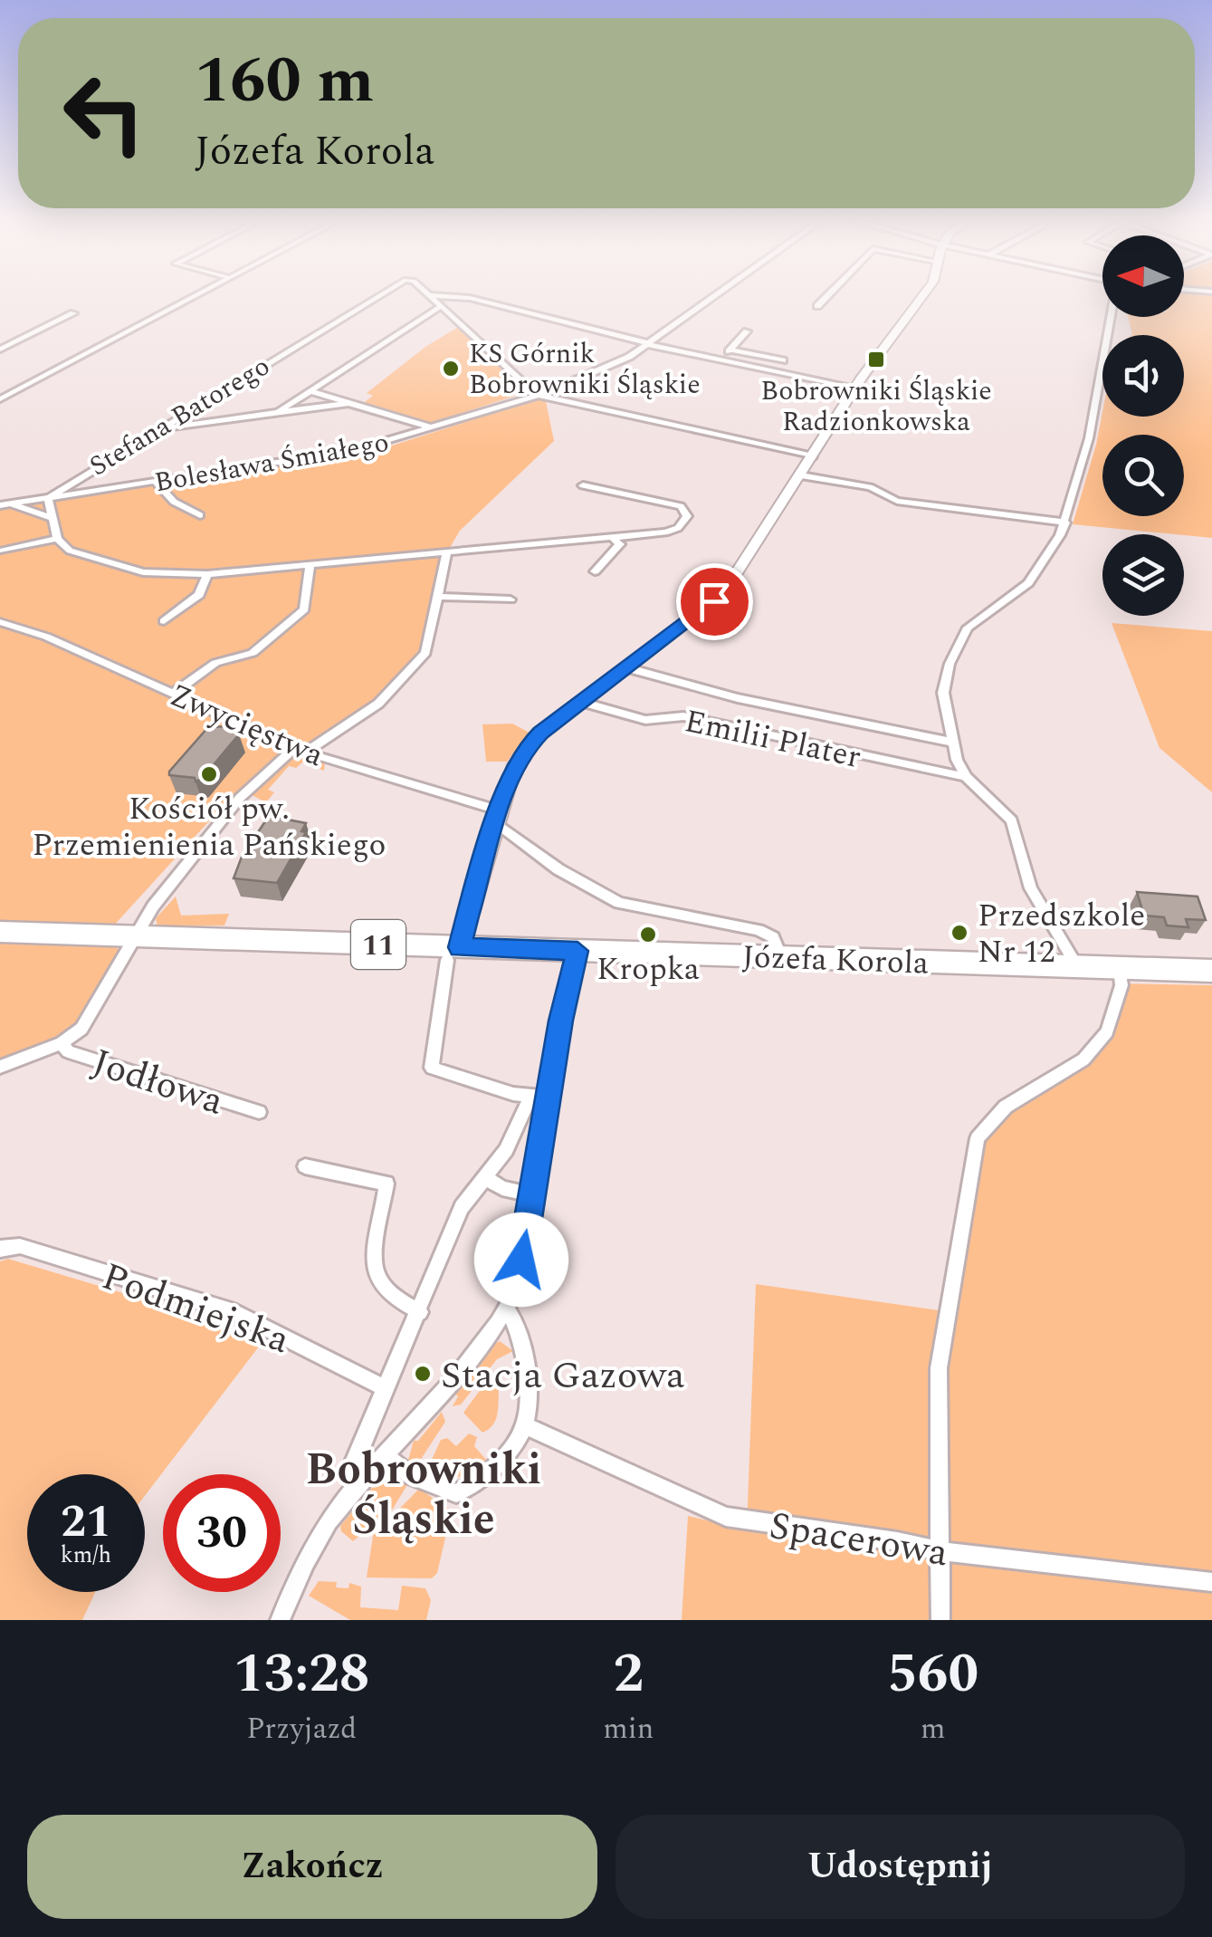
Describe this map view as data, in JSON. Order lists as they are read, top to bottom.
{
  "streets": {
    "highway": ["11", "Józefa Korola"],
    "street": [
      "Stefana Batorego",
      "Bolesława Śmiałego",
      "Zwycięstwa",
      "Emilii Plater",
      "Jodłowa",
      "Podmiejska",
      "Spacerowa"
    ]
  },
  "crossings": [
    ["Stefana Batorego", "Bolesława Śmiałego"],
    ["Zwycięstwa", "Józefa Korola"],
    ["11", "Józefa Korola"]
  ],
  "districts": ["Bobrowniki Śląskie"],
  "places": {
    "transit": ["Bobrowniki Śląskie Radzionkowska"],
    "other": [
      "KS Górnik Bobrowniki Śląskie",
      "Kościół pw. Przemienienia Pańskiego",
      "Przedszkole Nr 12",
      "Kropka",
      "Stacja Gazowa"
    ]
  },
  "north": "left",
  "page": {
    "turn": ["160 m", "Józefa Korola"],
    "speed": "21 km/h",
    "limit": "30",
    "eta": [
      "13:28",
      "Przyjazd",
      "2",
      "min",
      "560",
      "m"
    ],
    "buttons": ["Zakończ", "Udostępnij"]
  }
}
